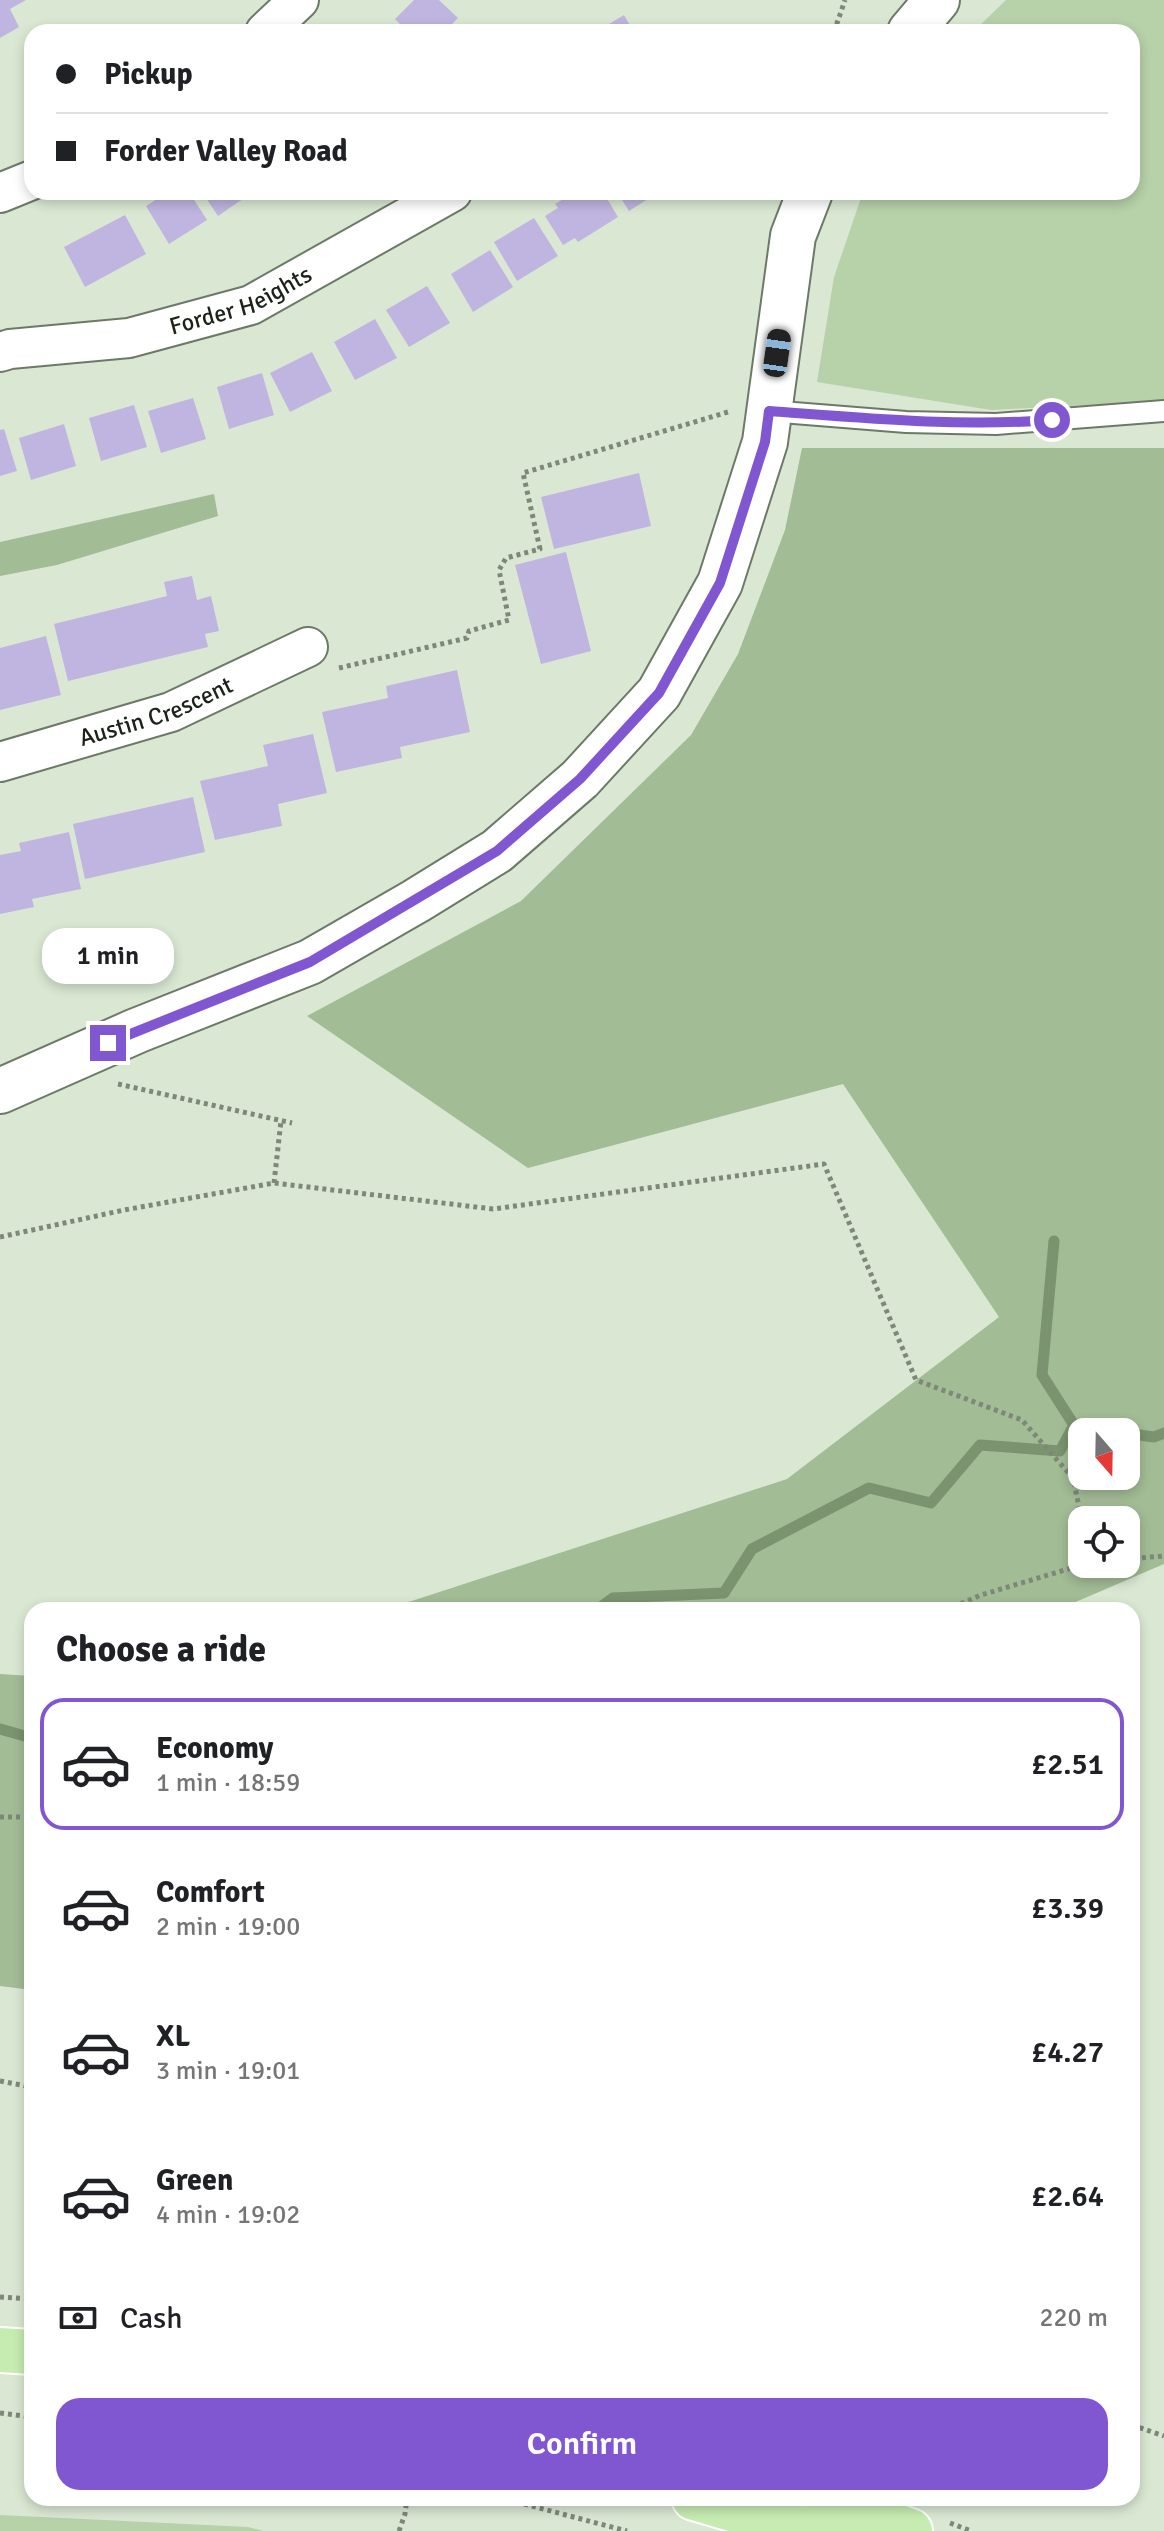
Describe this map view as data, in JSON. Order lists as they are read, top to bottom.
{
  "streets": {
    "street": ["Forder Heights", "Austin Crescent"]
  },
  "north": "bottom",
  "page": {
    "banner": ["Pickup", "Forder Valley Road"],
    "bubble": "1 min",
    "heading": "Choose a ride",
    "list": [
      {
        "name": "Economy",
        "note": "1 min · 18:59",
        "value": "£2.51"
      },
      {
        "name": "Comfort",
        "note": "2 min · 19:00",
        "value": "£3.39"
      },
      {
        "name": "XL",
        "note": "3 min · 19:01",
        "value": "£4.27"
      },
      {
        "name": "Green",
        "note": "4 min · 19:02",
        "value": "£2.64"
      }
    ],
    "pay": ["Cash", "220 m"],
    "buttons": "Confirm"
  }
}
